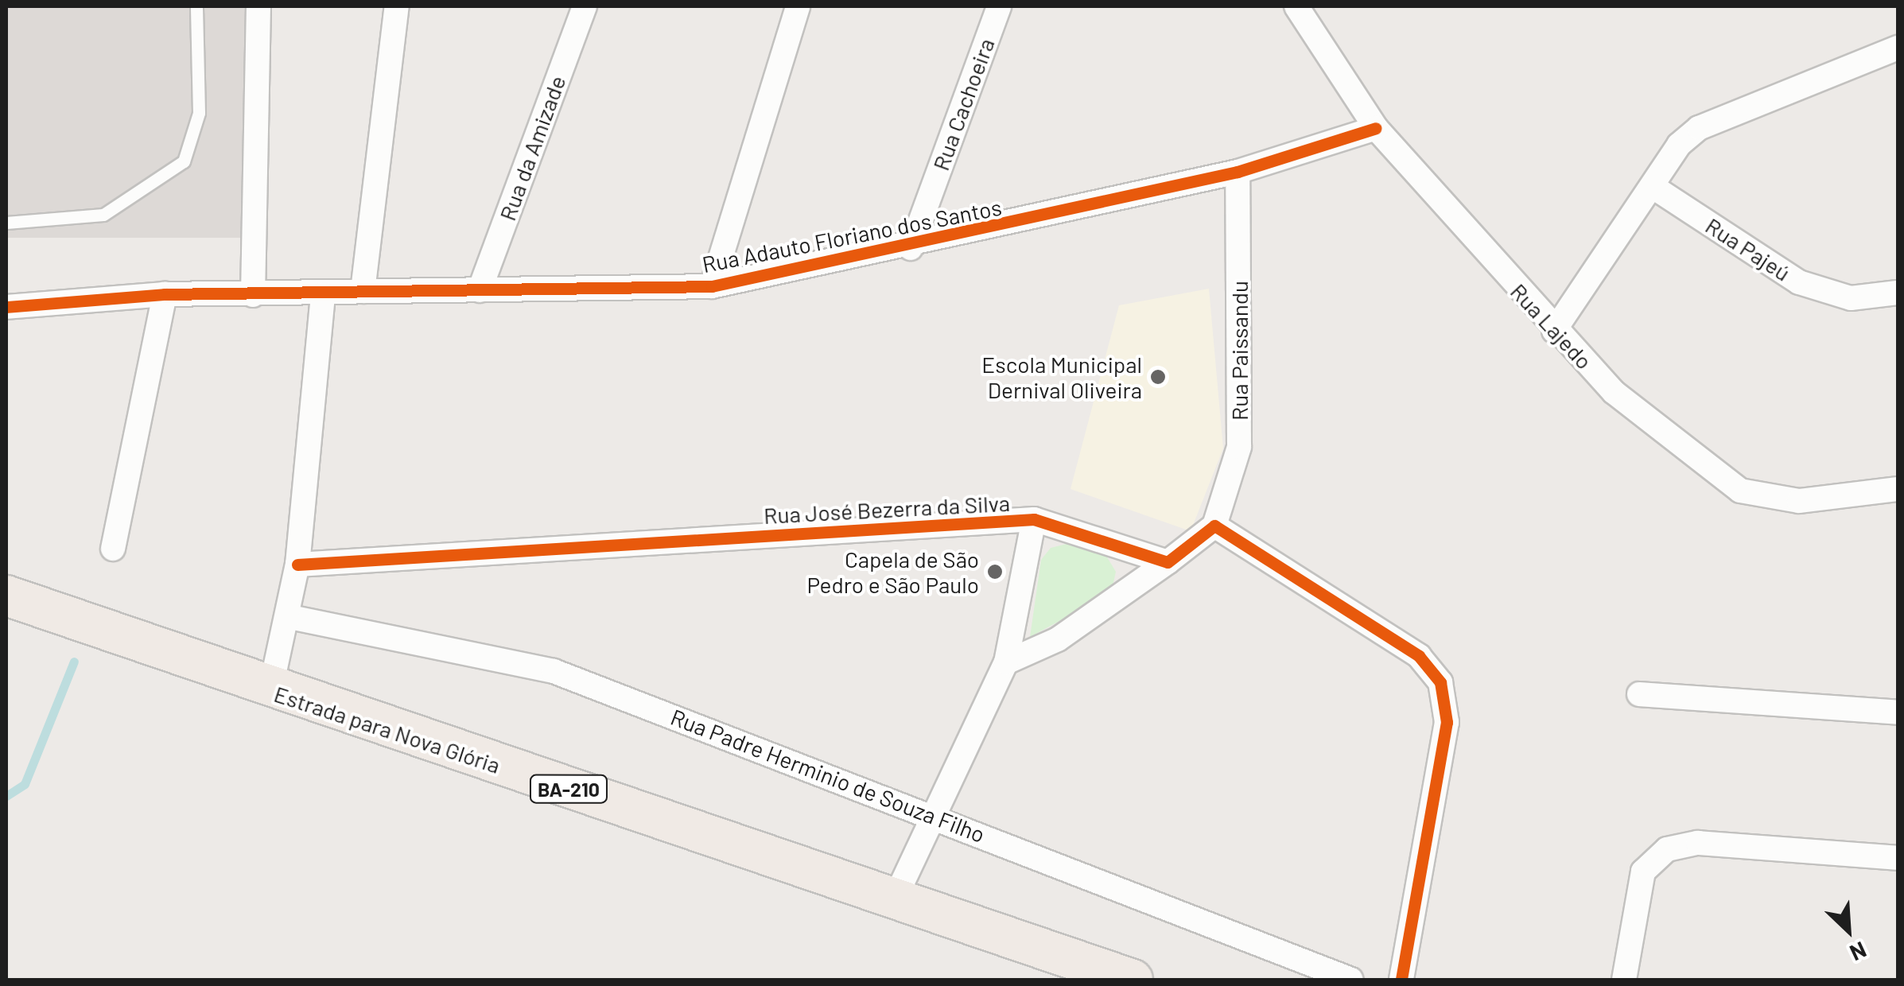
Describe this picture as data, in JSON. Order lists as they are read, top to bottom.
{
  "streets": {
    "main road": ["Estrada para Nova Glória", "BA-210"],
    "street": [
      "Rua Cachoeira",
      "Rua da Amizade",
      "Rua Adauto Floriano dos Santos",
      "Rua Pajeú",
      "Rua Lajedo",
      "Rua Paissandu",
      "Rua José Bezerra da Silva",
      "Rua Padre Herminio de Souza Filho"
    ]
  },
  "crossings": [
    ["Rua Cachoeira", "Rua Adauto Floriano dos Santos"],
    ["Rua da Amizade", "Rua Adauto Floriano dos Santos"],
    ["Rua Adauto Floriano dos Santos", "Rua Lajedo"],
    ["Rua Adauto Floriano dos Santos", "Rua Paissandu"]
  ],
  "places": ["Escola Municipal Dernival Oliveira", "Capela de São Pedro e São Paulo"],
  "north": "bottom right"
}
